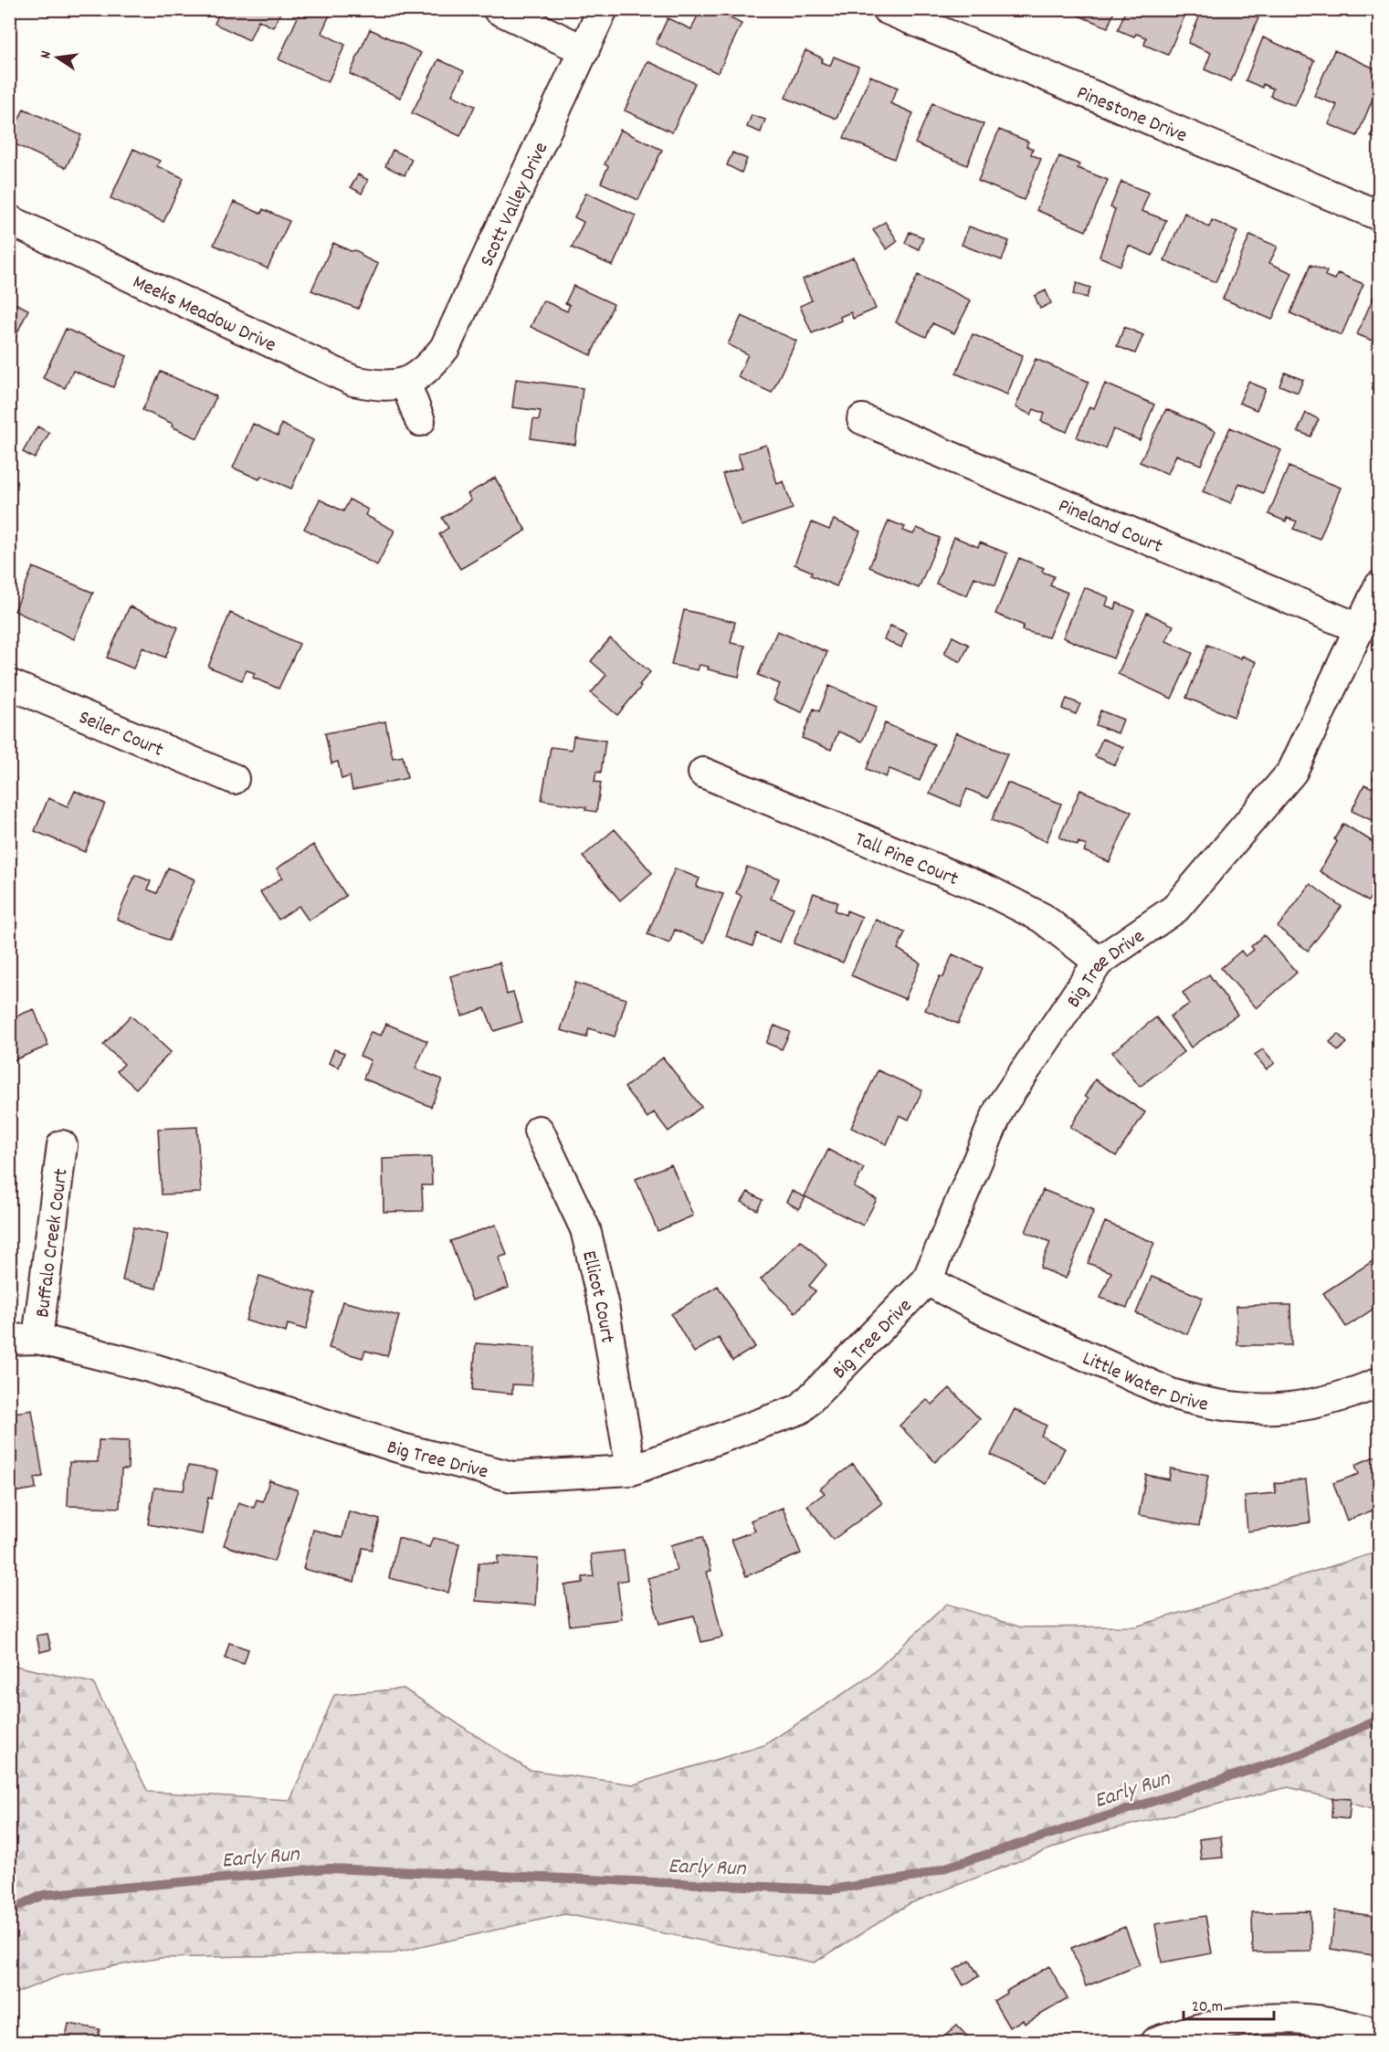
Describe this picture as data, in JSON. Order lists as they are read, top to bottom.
{
  "streets": {
    "street": [
      "Pinestone Drive",
      "Scott Valley Drive",
      "Meeks Meadow Drive",
      "Pineland Court",
      "Seiler Court",
      "Tall Pine Court",
      "Big Tree Drive",
      "Buffalo Creek Court",
      "Ellicot Court",
      "Little Water Drive"
    ]
  },
  "crossings": [
    ["Scott Valley Drive", "Meeks Meadow Drive"],
    ["Pineland Court", "Big Tree Drive"],
    ["Tall Pine Court", "Big Tree Drive"],
    ["Big Tree Drive", "Buffalo Creek Court"],
    ["Big Tree Drive", "Ellicot Court"],
    ["Big Tree Drive", "Little Water Drive"]
  ],
  "water": ["Early Run"],
  "scale_bar": "20 m",
  "north": "left"
}
